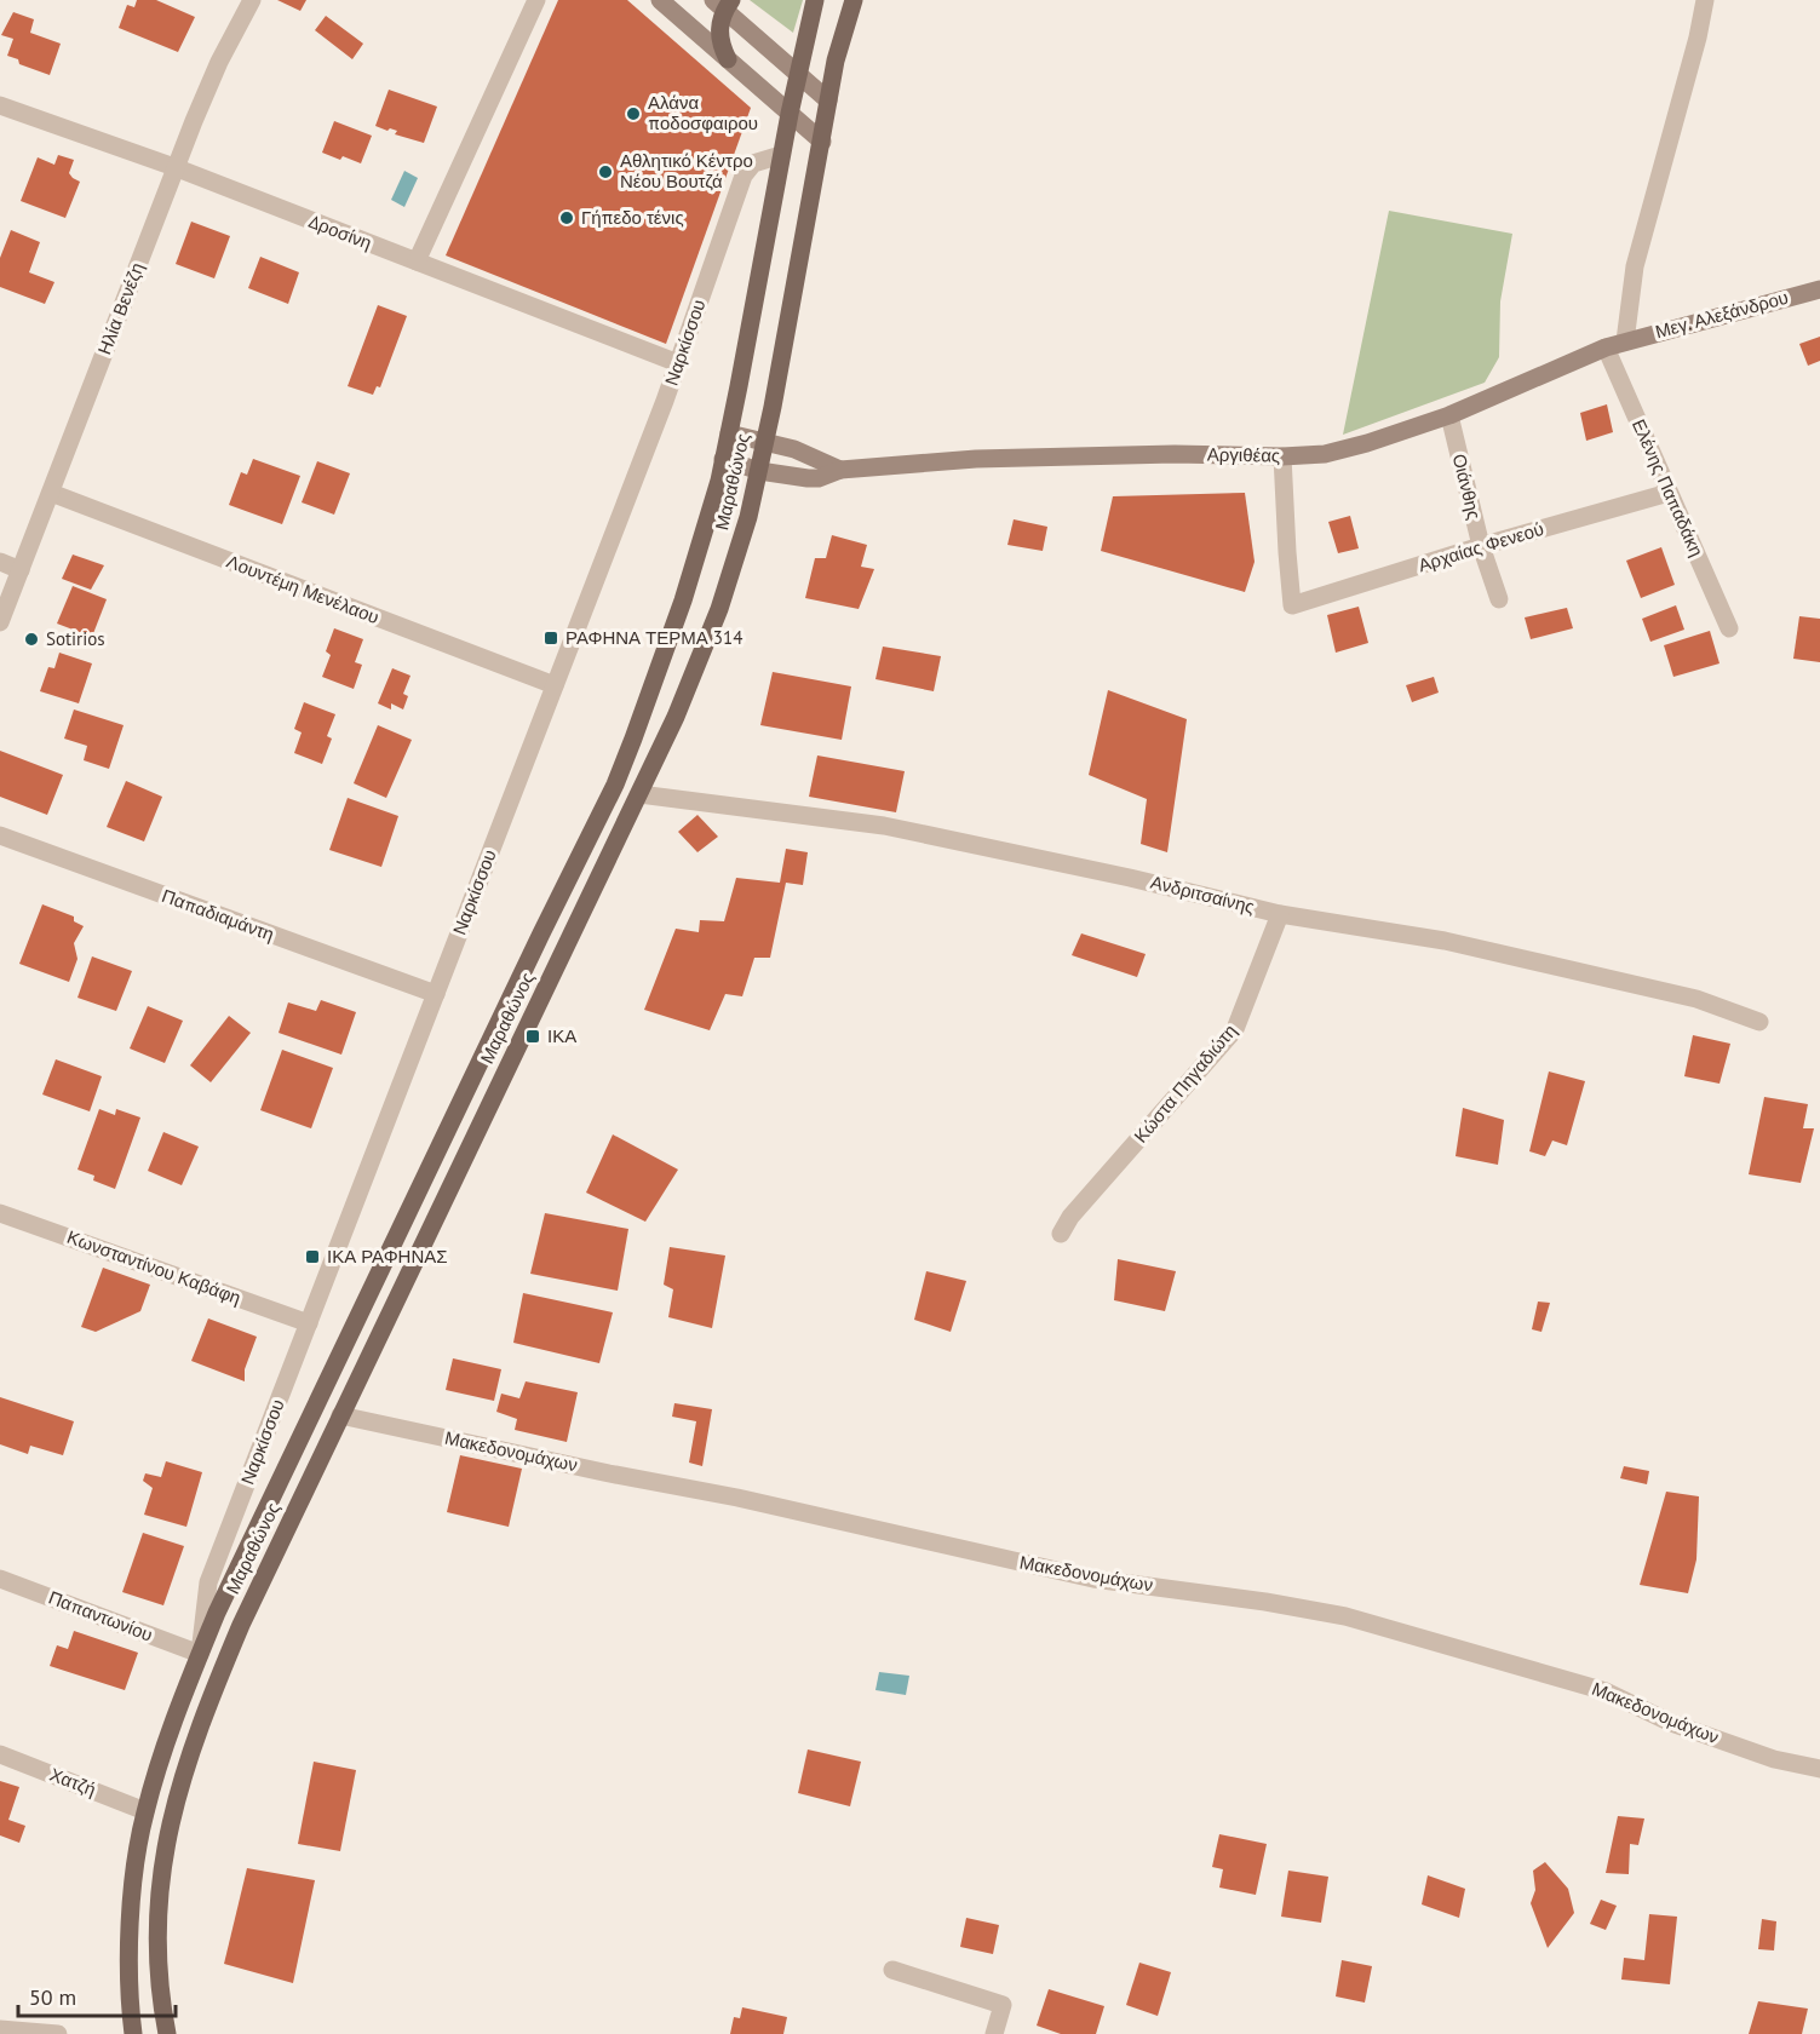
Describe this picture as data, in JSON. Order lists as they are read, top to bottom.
{
  "streets": {
    "main road": ["Μαραθώνος"],
    "street": [
      "Δροσίνη",
      "Ηλία Βενέζη",
      "Μεγ. Αλεξάνδρου",
      "Ναρκίσσου",
      "Αργιθέας",
      "Οιάνθης",
      "Ελένης Παπαδάκη",
      "Αρχαίας Φενεού",
      "Λουντέμη Μενέλαου",
      "Ανδριτσαίνης",
      "Παπαδιαμάντη",
      "Κώστα Πηγαδιώτη",
      "Κωνσταντίνου Καβάφη",
      "Μακεδονομάχων",
      "Παπαντωνίου",
      "Χατζή"
    ]
  },
  "crossings": [
    ["Δροσίνη", "Ηλία Βενέζη"],
    ["Δροσίνη", "Ναρκίσσου"],
    ["Ηλία Βενέζη", "Λουντέμη Μενέλαου"],
    ["Μεγ. Αλεξάνδρου", "Αργιθέας"],
    ["Ναρκίσσου", "Μαραθώνος"],
    ["Ναρκίσσου", "Λουντέμη Μενέλαου"],
    ["Ναρκίσσου", "Παπαδιαμάντη"],
    ["Ναρκίσσου", "Κωνσταντίνου Καβάφη"],
    ["Ναρκίσσου", "Παπαντωνίου"],
    ["Αργιθέας", "Μαραθώνος"],
    ["Αργιθέας", "Οιάνθης"],
    ["Αργιθέας", "Ελένης Παπαδάκη"],
    ["Αργιθέας", "Αρχαίας Φενεού"],
    ["Μαραθώνος", "Ανδριτσαίνης"],
    ["Μαραθώνος", "Μακεδονομάχων"],
    ["Μαραθώνος", "Παπαντωνίου"],
    ["Μαραθώνος", "Χατζή"],
    ["Οιάνθης", "Αρχαίας Φενεού"],
    ["Ελένης Παπαδάκη", "Αρχαίας Φενεού"],
    ["Ανδριτσαίνης", "Κώστα Πηγαδιώτη"]
  ],
  "places": {
    "other": [
      "Αλάνα ποδοσφαιρου",
      "Αθλητικό Κέντρο Νέου Βουτζά",
      "Γήπεδο τένις",
      "Sotirios"
    ],
    "transit": ["ΡΑΦΗΝΑ ΤΕΡΜΑ 314", "ΙΚΑ", "ΙΚΑ ΡΑΦΗΝΑΣ"]
  },
  "scale_bar": "50 m"
}
